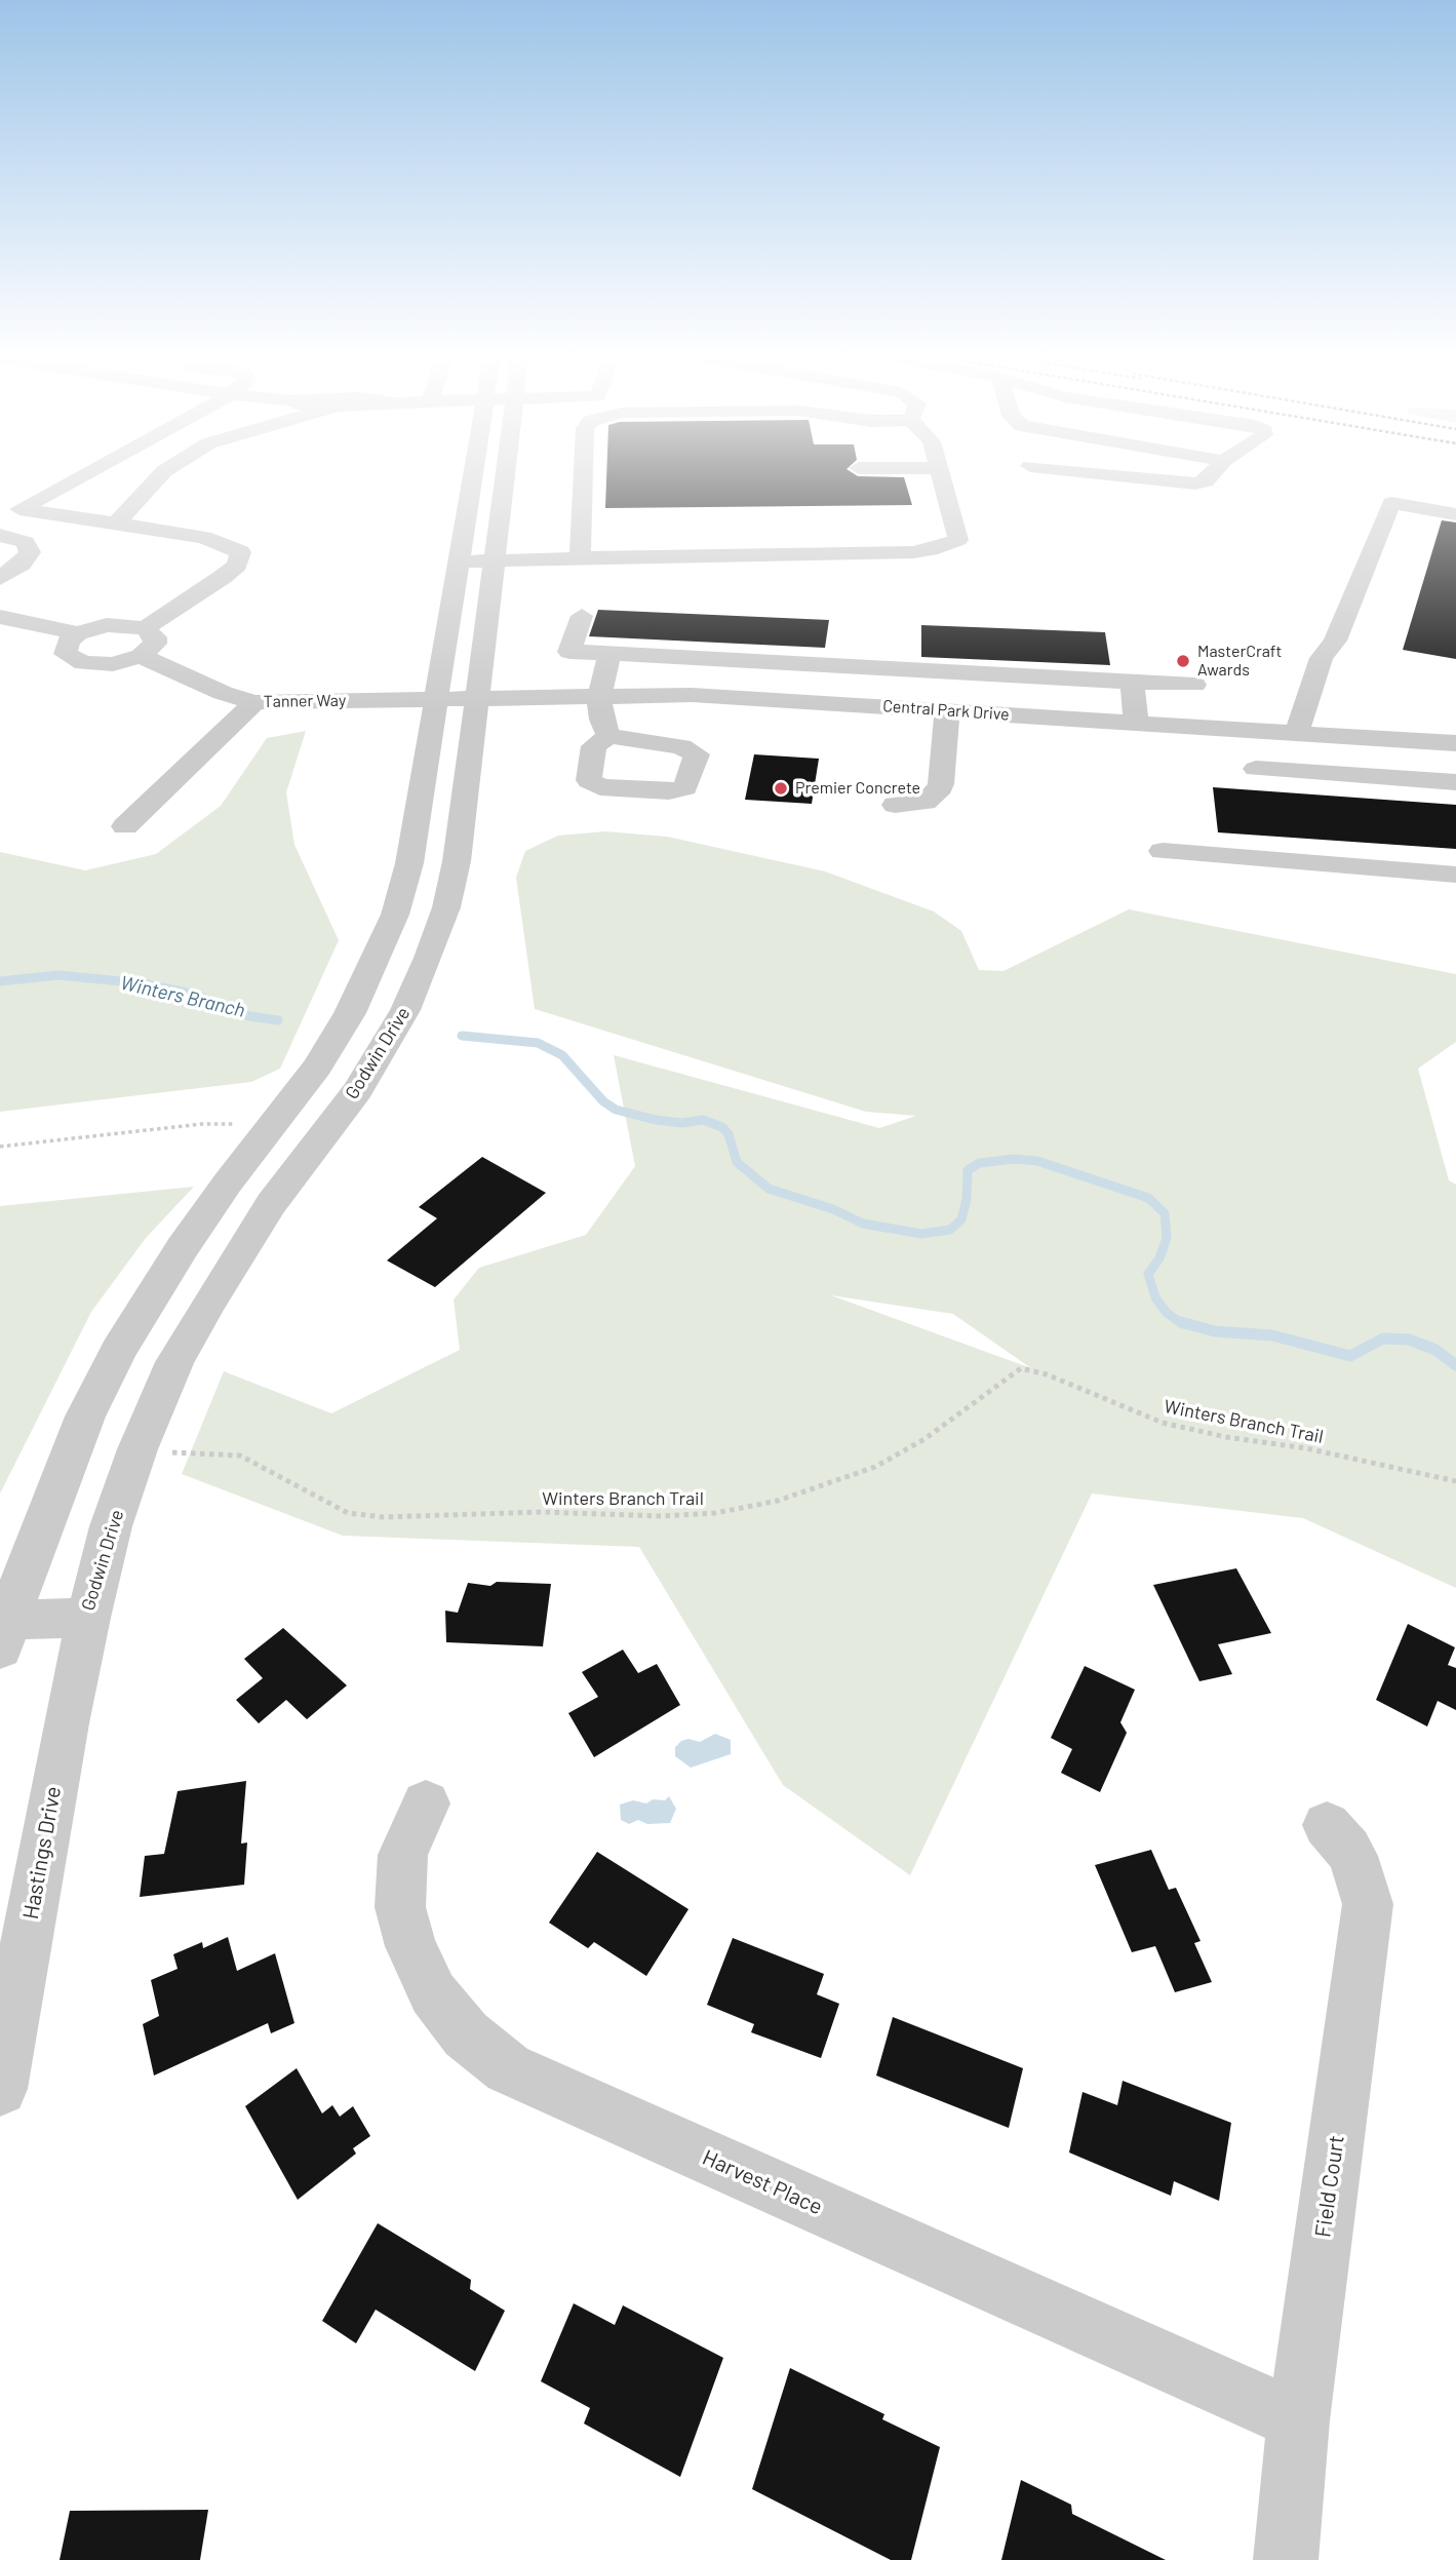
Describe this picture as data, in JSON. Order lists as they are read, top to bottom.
{
  "streets": {
    "street": [
      "Tanner Way",
      "Central Park Drive",
      "Godwin Drive",
      "Hastings Drive",
      "Harvest Place",
      "Field Court"
    ],
    "path": ["Winters Branch Trail"]
  },
  "crossings": [
    ["Tanner Way", "Central Park Drive"],
    ["Tanner Way", "Godwin Drive"],
    ["Central Park Drive", "Godwin Drive"],
    ["Godwin Drive", "Winters Branch Trail"],
    ["Godwin Drive", "Hastings Drive"],
    ["Harvest Place", "Field Court"]
  ],
  "water": ["Winters Branch"],
  "places": ["MasterCraft Awards", "Premier Concrete"]
}
